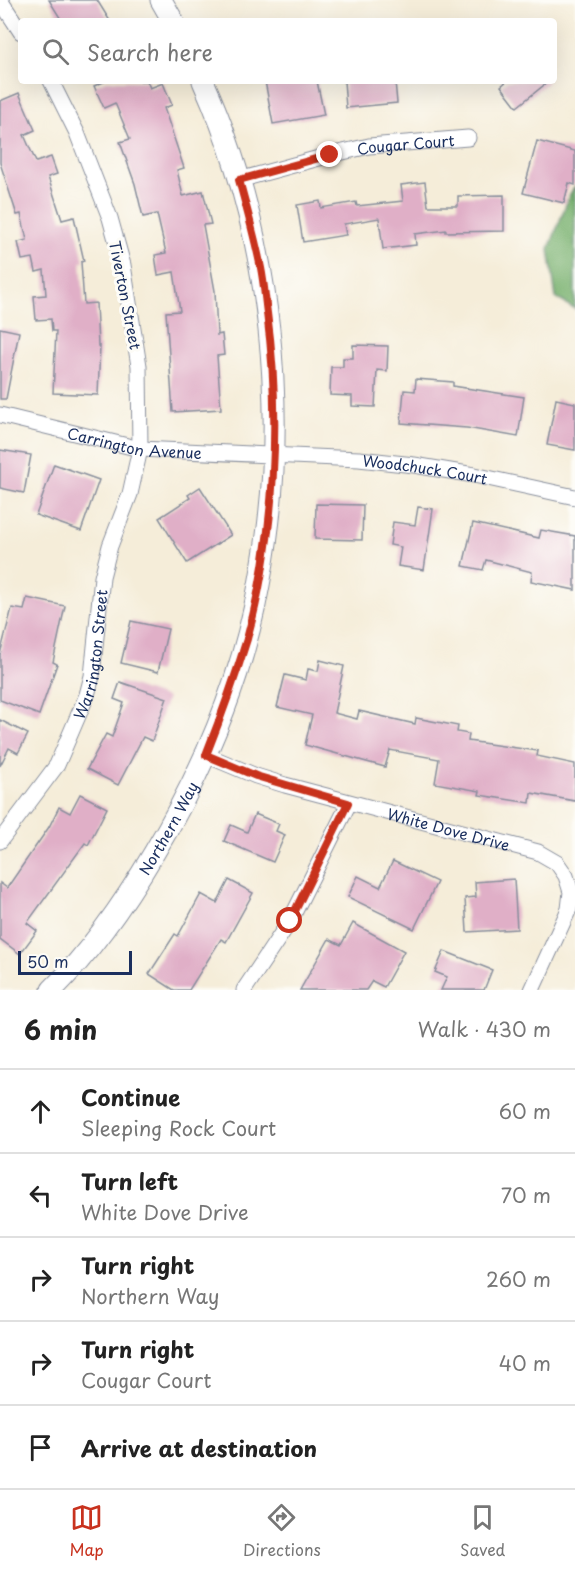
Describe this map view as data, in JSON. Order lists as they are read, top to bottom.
{
  "streets": {
    "street": [
      "Cougar Court",
      "Tiverton Street",
      "Carrington Avenue",
      "Woodchuck Court",
      "Warrington Street",
      "Northern Way",
      "White Dove Drive"
    ]
  },
  "crossings": [
    ["Cougar Court", "Northern Way"],
    ["Tiverton Street", "Carrington Avenue"],
    ["Tiverton Street", "Warrington Street"],
    ["Carrington Avenue", "Woodchuck Court"],
    ["Carrington Avenue", "Warrington Street"],
    ["Carrington Avenue", "Northern Way"],
    ["Woodchuck Court", "Northern Way"],
    ["Northern Way", "White Dove Drive"]
  ],
  "scale_bar": "50 m",
  "page": {
    "search": "Search here",
    "scale": "50 m",
    "heading": ["6 min", "Walk · 430 m"],
    "list": [
      ["Continue", "Sleeping Rock Court", "60 m"],
      ["Turn left", "White Dove Drive", "70 m"],
      ["Turn right", "Northern Way", "260 m"],
      ["Turn right", "Cougar Court", "40 m"],
      "Arrive at destination"
    ],
    "nav": ["Map", "Directions", "Saved"]
  }
}
